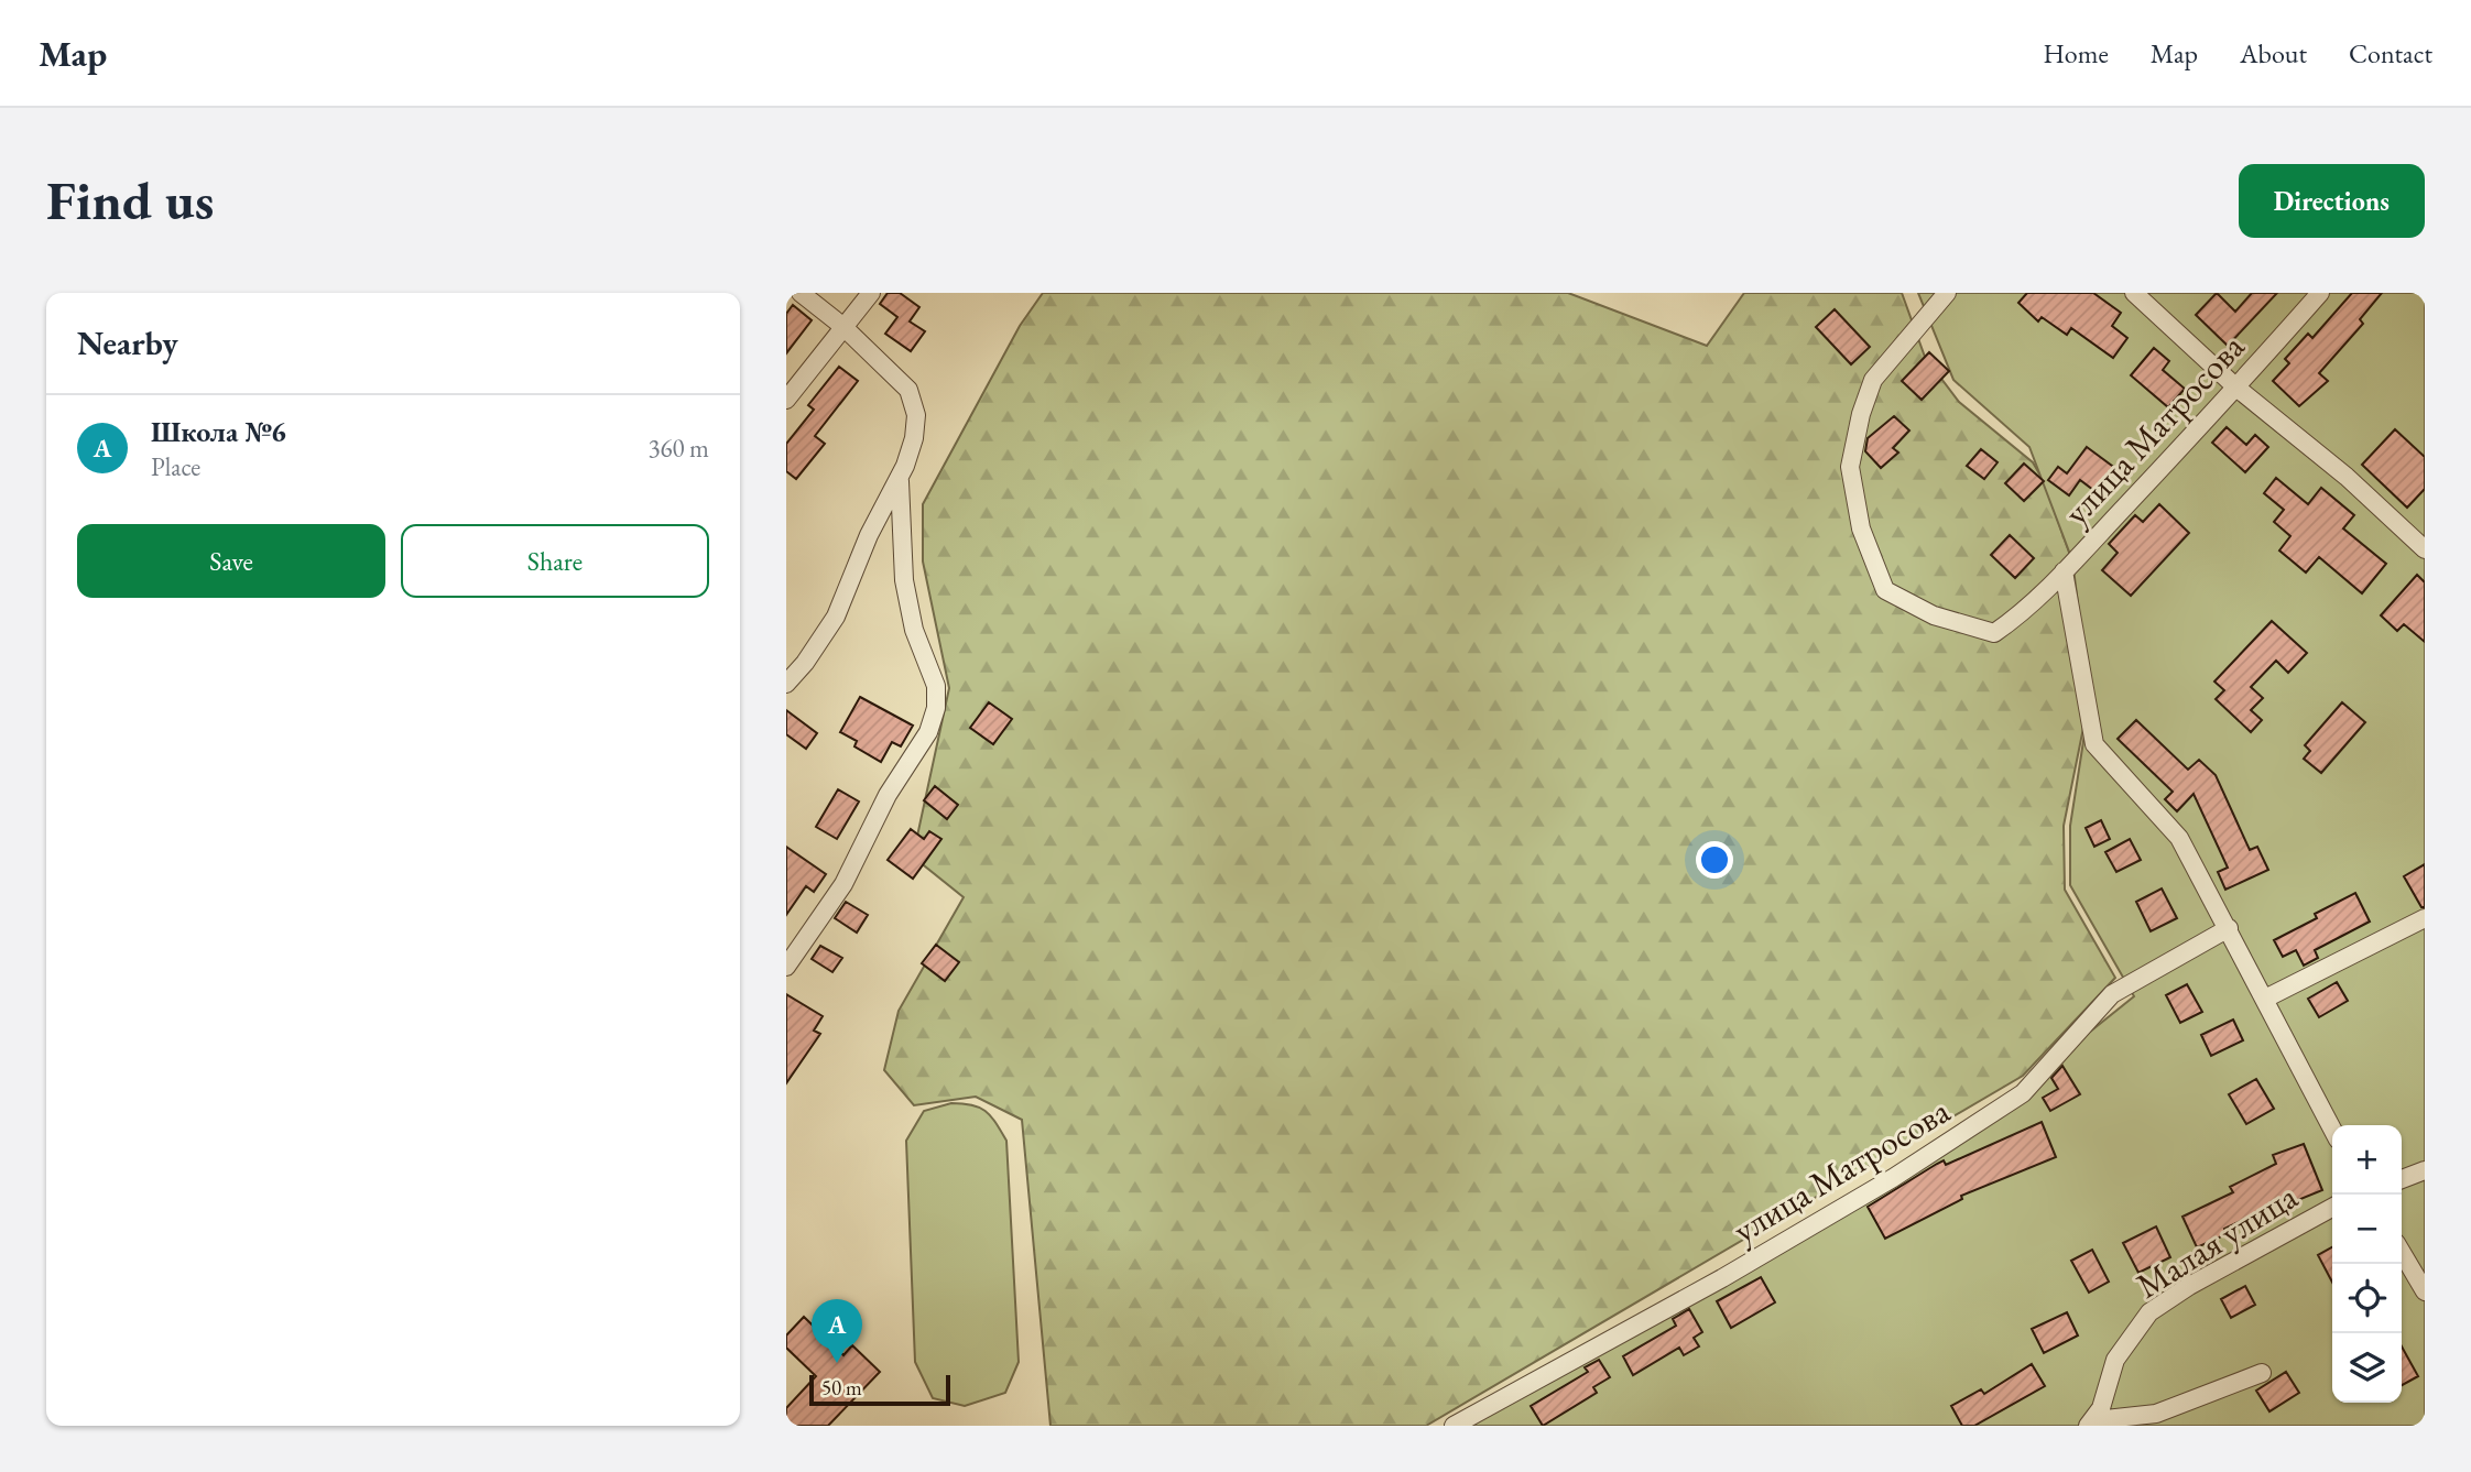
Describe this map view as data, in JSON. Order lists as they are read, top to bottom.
{
  "streets": {
    "street": ["улица Матросова", "Малая улица"]
  },
  "scale_bar": "50 m",
  "page": {
    "header": "Map",
    "nav": [
      "Home",
      "Map",
      "About",
      "Contact"
    ],
    "buttons": [
      "Directions",
      ["Save", "Share"]
    ],
    "title": "Find us",
    "heading": "Nearby",
    "list": [
      {
        "mark": "A",
        "name": "Школа №6",
        "note": "Place",
        "value": "360 m"
      }
    ],
    "map_buttons": ["+", "−"],
    "pins": "A",
    "scale": "50 m"
  }
}
